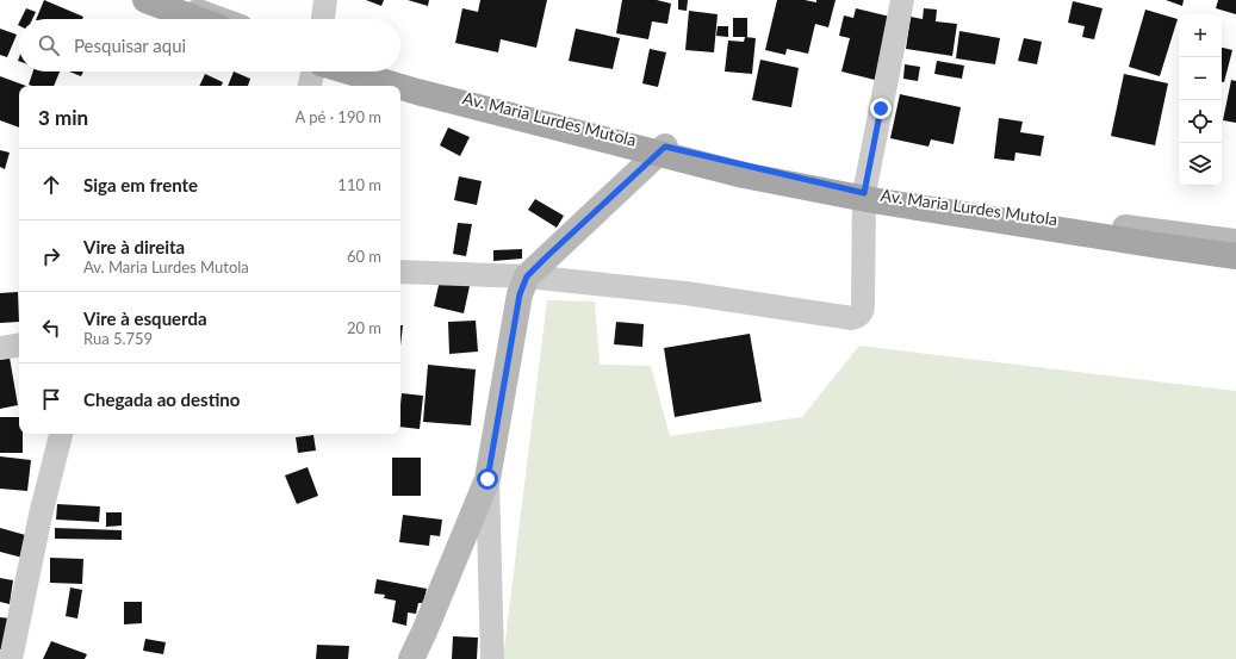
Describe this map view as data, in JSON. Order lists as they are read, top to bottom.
{
  "streets": {
    "main road": ["Av. Maria Lurdes Mutola"]
  },
  "page": {
    "map_buttons": ["+", "−"],
    "search": "Pesquisar aqui",
    "heading": ["3 min", "A pé · 190 m"],
    "list": [
      ["Siga em frente", "110 m"],
      ["Vire à direita", "Av. Maria Lurdes Mutola", "60 m"],
      ["Vire à esquerda", "Rua 5.759", "20 m"],
      "Chegada ao destino"
    ]
  }
}
